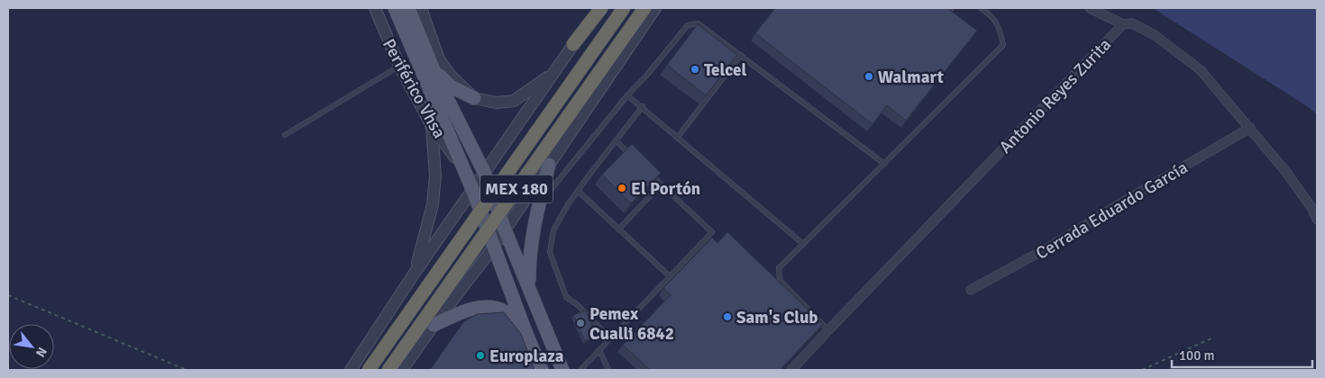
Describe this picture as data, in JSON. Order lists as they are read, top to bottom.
{
  "streets": {
    "highway": ["MEX 180"],
    "street": ["Periférico Vhsa", "Antonio Reyes Zurita", "Cerrada Eduardo García"]
  },
  "crossings": [
    ["Antonio Reyes Zurita", "Cerrada Eduardo García"]
  ],
  "places": [
    "Telcel",
    "Walmart",
    "El Portón",
    "Sam's Club",
    "Pemex Cualli 6842",
    "Europlaza"
  ],
  "scale_bar": "100 m",
  "north": "bottom right"
}
